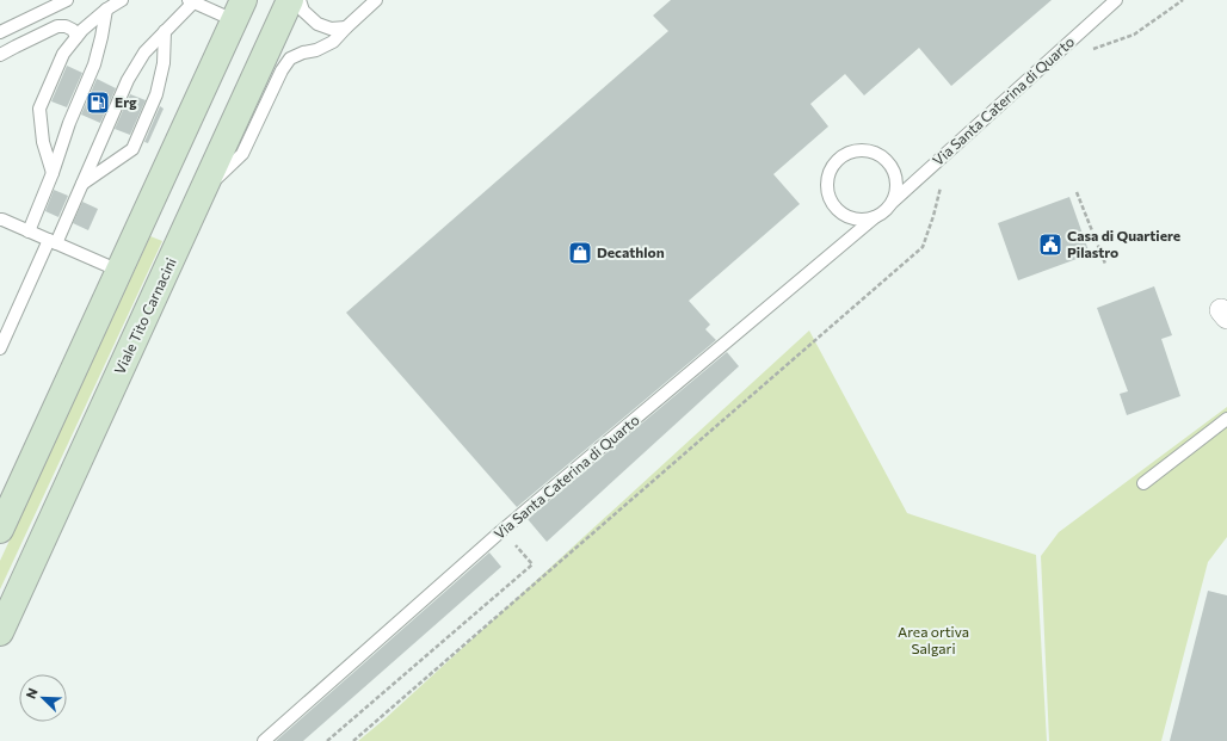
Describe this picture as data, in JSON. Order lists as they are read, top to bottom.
{
  "streets": {
    "main road": ["Viale Tito Carnacini"],
    "lane": ["Via Santa Caterina di Quarto"]
  },
  "parks": ["Area ortiva Salgari"],
  "places": {
    "fuel station": ["Erg"],
    "public building": ["Casa di Quartiere Pilastro"],
    "shop": ["Decathlon"]
  },
  "north": "top left"
}
